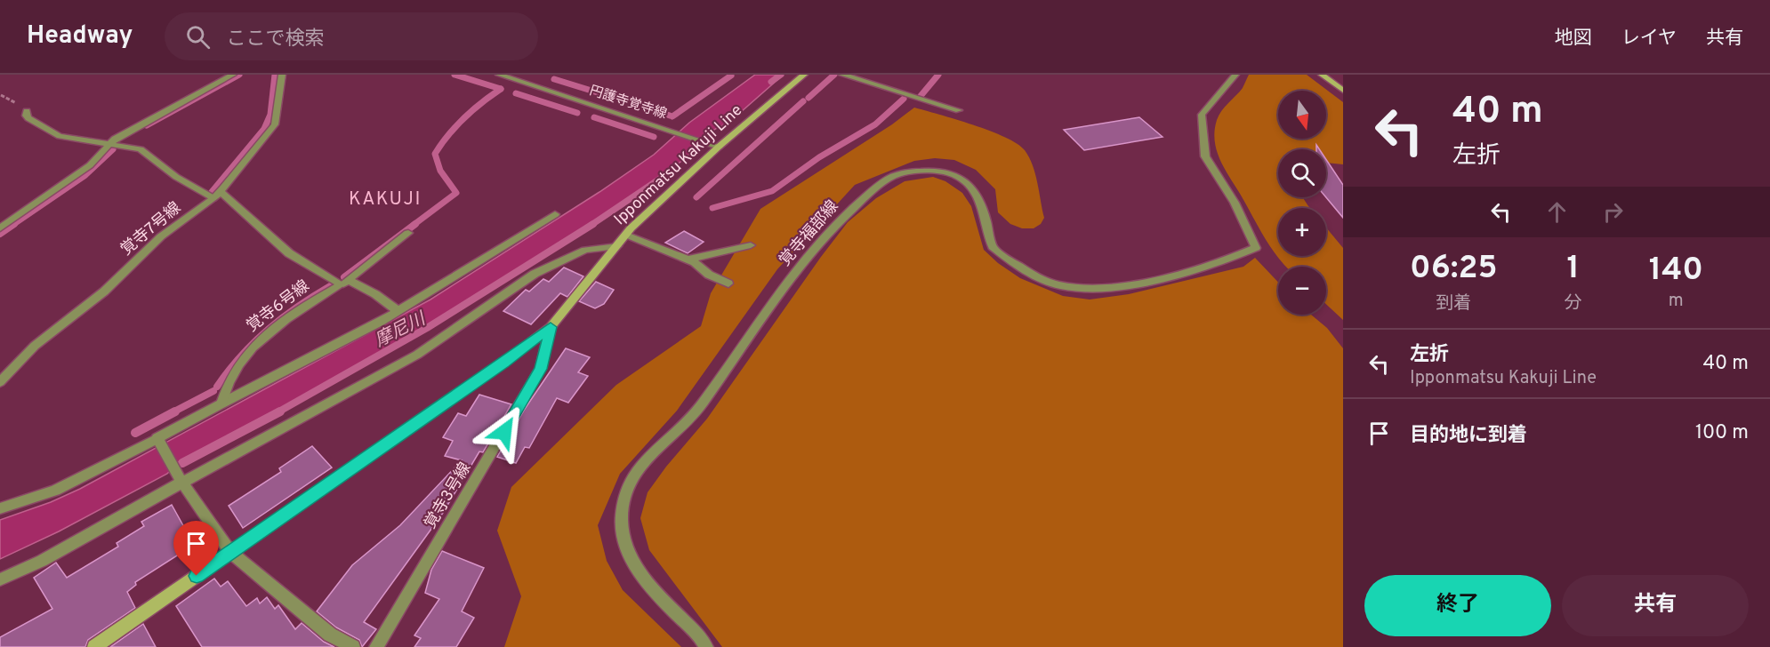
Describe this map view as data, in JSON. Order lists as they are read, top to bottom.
{
  "streets": {
    "main road": ["Ipponmatsu Kakuji Line"],
    "street": [
      "円護寺覚寺線",
      "覚寺7号線",
      "覚寺福部線",
      "覚寺6号線",
      "覚寺3号線"
    ]
  },
  "crossings": [
    ["円護寺覚寺線", "Ipponmatsu Kakuji Line"],
    ["Ipponmatsu Kakuji Line", "覚寺3号線"],
    ["覚寺7号線", "覚寺6号線"]
  ],
  "districts": ["KAKUJI"],
  "water": ["摩尼川"],
  "north": "bottom",
  "page": {
    "header": "Headway",
    "search": "ここで検索",
    "nav": ["地図", "レイヤ", "共有"],
    "turn": ["40 m", "左折"],
    "map_buttons": ["+", "−"],
    "eta": [
      "06:25",
      "到着",
      "1",
      "分",
      "140",
      "m"
    ],
    "list": [
      {
        "name": "左折",
        "note": "Ipponmatsu Kakuji Line",
        "value": "40 m"
      },
      {
        "name": "目的地に到着",
        "value": "100 m"
      }
    ],
    "buttons": ["終了", "共有"]
  }
}
